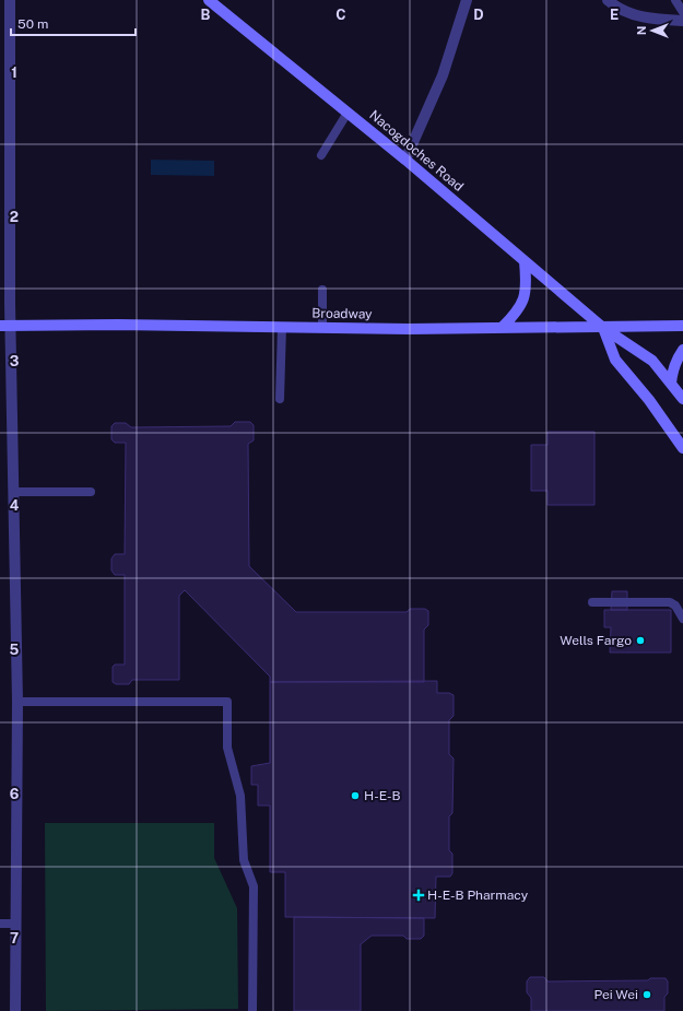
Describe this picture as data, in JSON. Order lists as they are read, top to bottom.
{
  "streets": {
    "main road": ["Nacogdoches Road", "Broadway"]
  },
  "crossings": [
    ["Nacogdoches Road", "Broadway"]
  ],
  "places": {
    "other": ["Wells Fargo", "H-E-B", "Pei Wei"],
    "health": ["H-E-B Pharmacy"]
  },
  "scale_bar": "50 m",
  "north": "left",
  "grid": {
    "columns": [
      "B",
      "C",
      "D",
      "E"
    ],
    "rows": [
      "1",
      "2",
      "3",
      "4",
      "5",
      "6",
      "7"
    ]
  }
}
